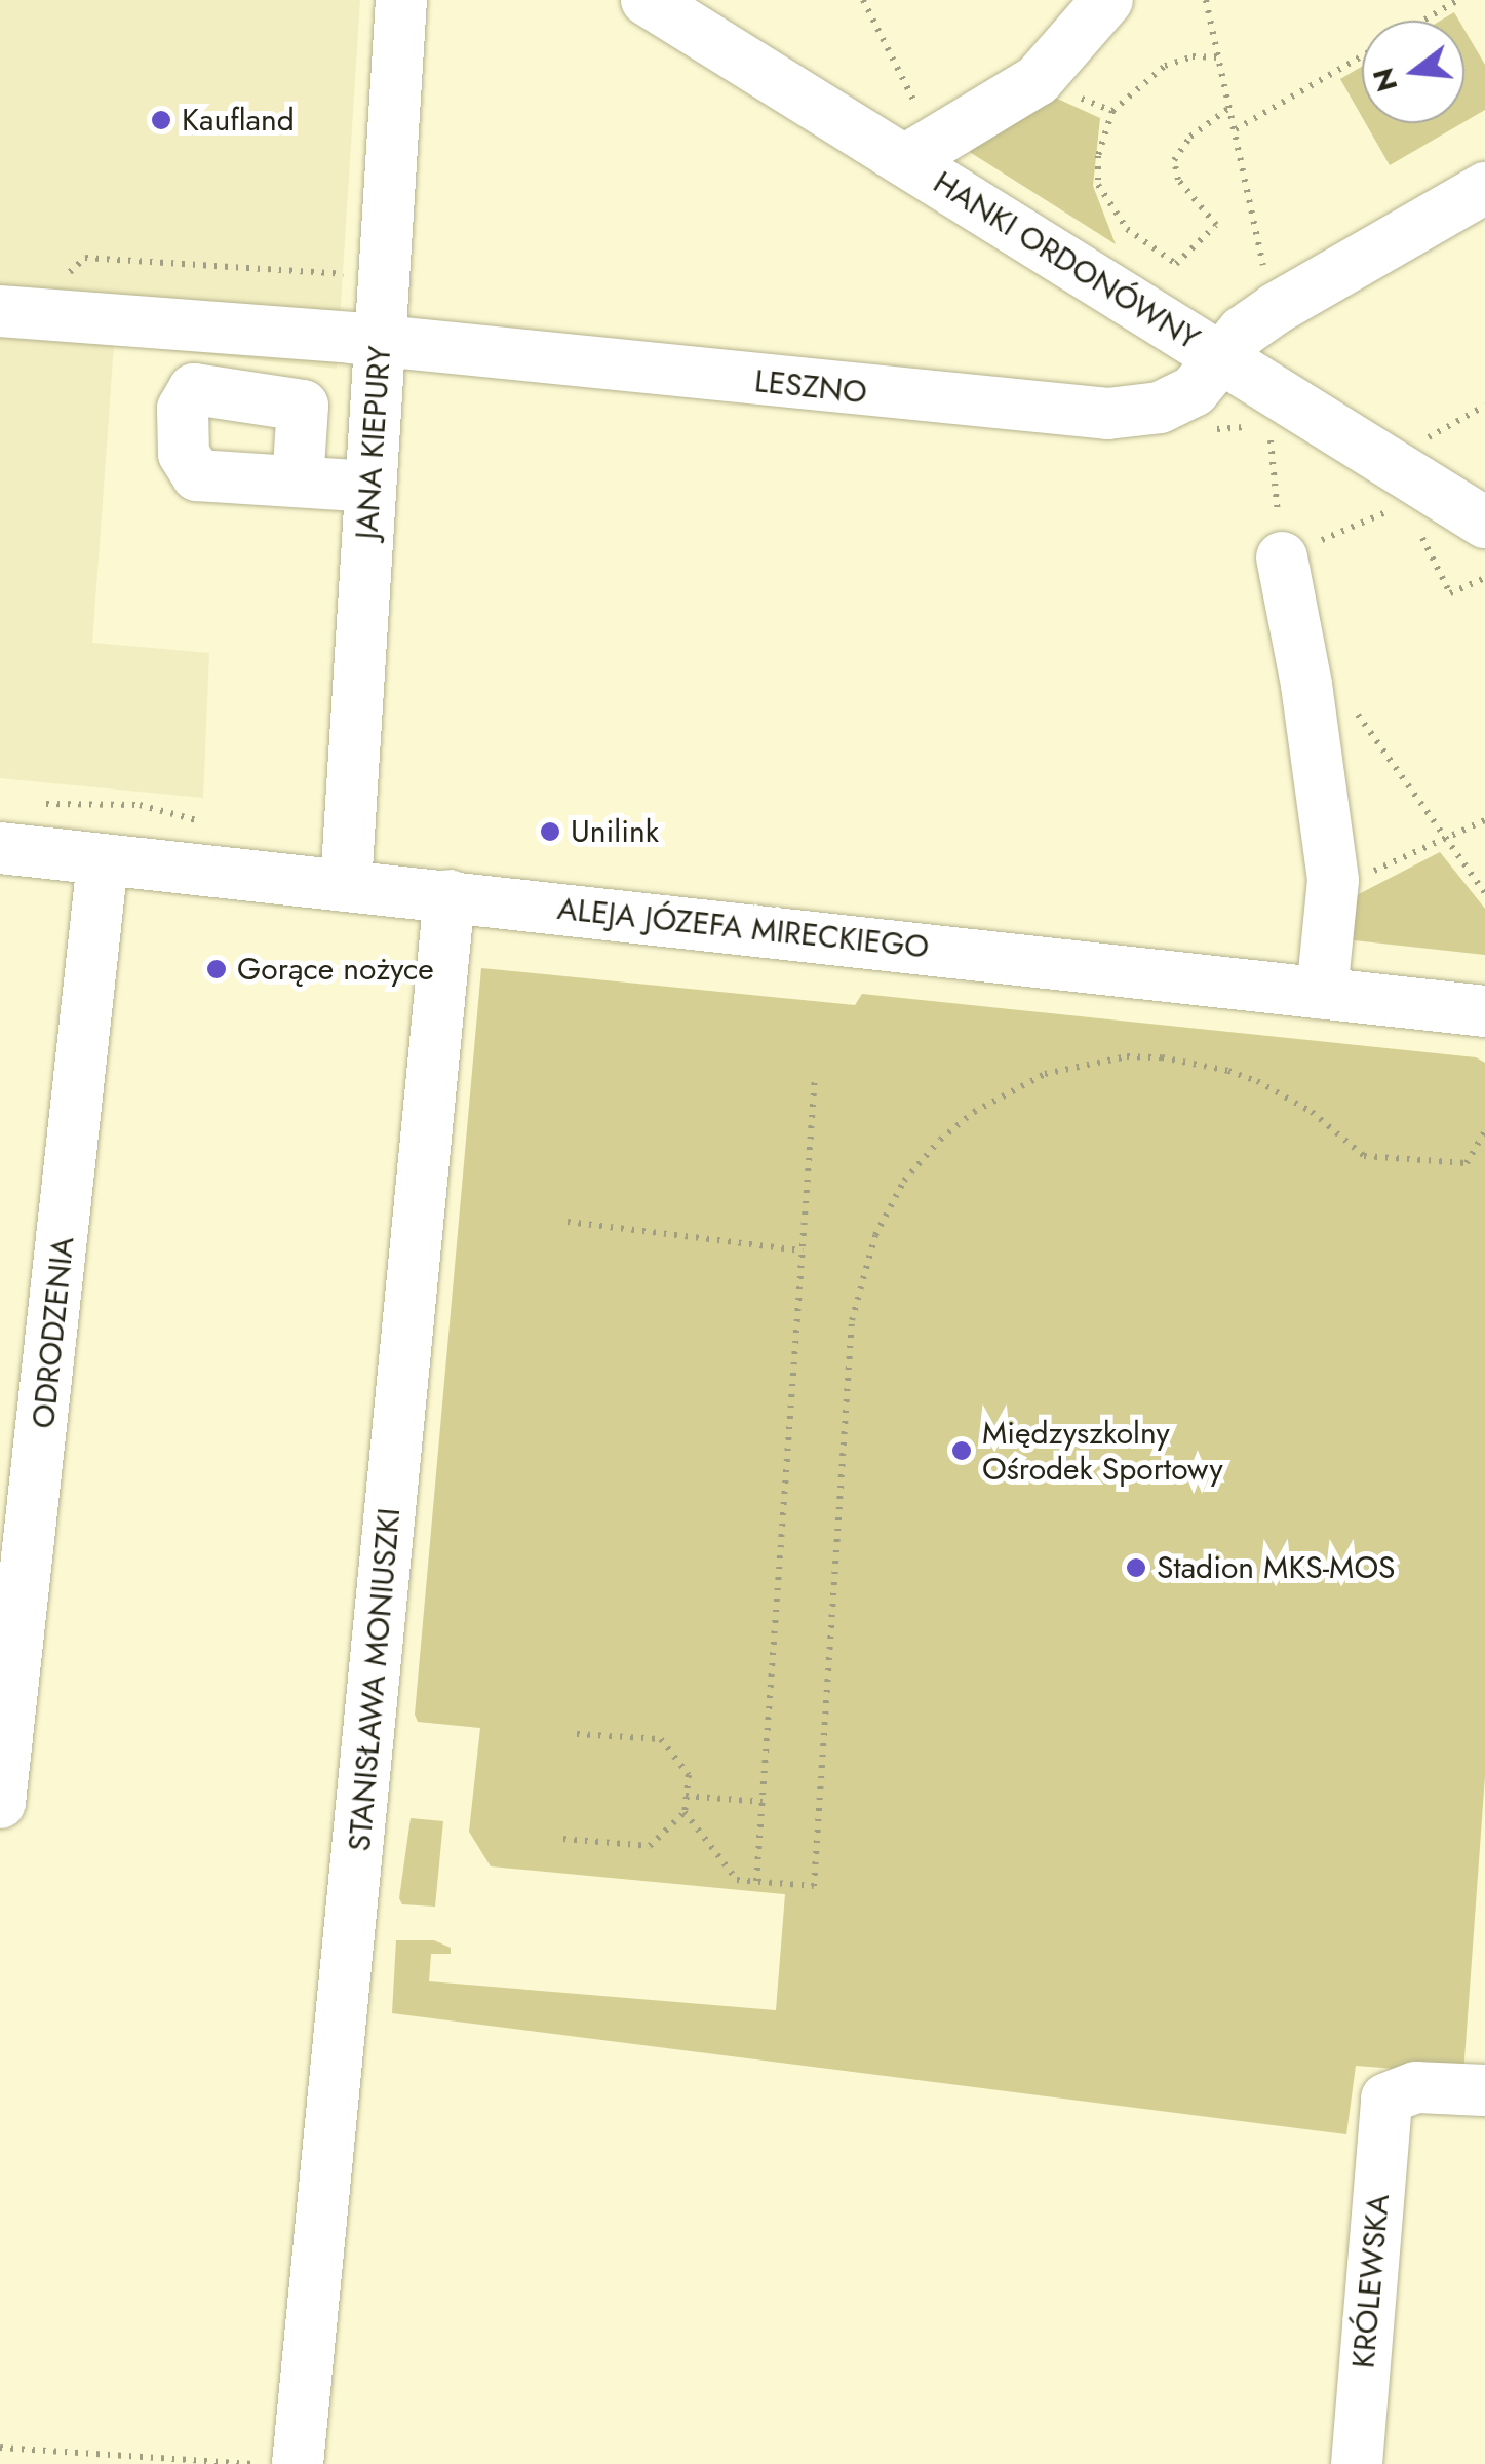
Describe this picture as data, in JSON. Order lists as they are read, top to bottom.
{
  "streets": {
    "street": [
      "HANKI ORDONÓWNY",
      "LESZNO",
      "JANA KIEPURY",
      "ALEJA JÓZEFA MIRECKIEGO",
      "ODRODZENIA",
      "STANISŁAWA MONIUSZKI",
      "KRÓLEWSKA"
    ]
  },
  "crossings": [
    ["HANKI ORDONÓWNY", "LESZNO"],
    ["LESZNO", "JANA KIEPURY"],
    ["JANA KIEPURY", "ALEJA JÓZEFA MIRECKIEGO"],
    ["ALEJA JÓZEFA MIRECKIEGO", "ODRODZENIA"],
    ["ALEJA JÓZEFA MIRECKIEGO", "STANISŁAWA MONIUSZKI"]
  ],
  "places": [
    "Kaufland",
    "Unilink",
    "Gorące nożyce",
    "Międzyszkolny Ośrodek Sportowy",
    "Stadion MKS-MOS"
  ],
  "north": "left"
}
